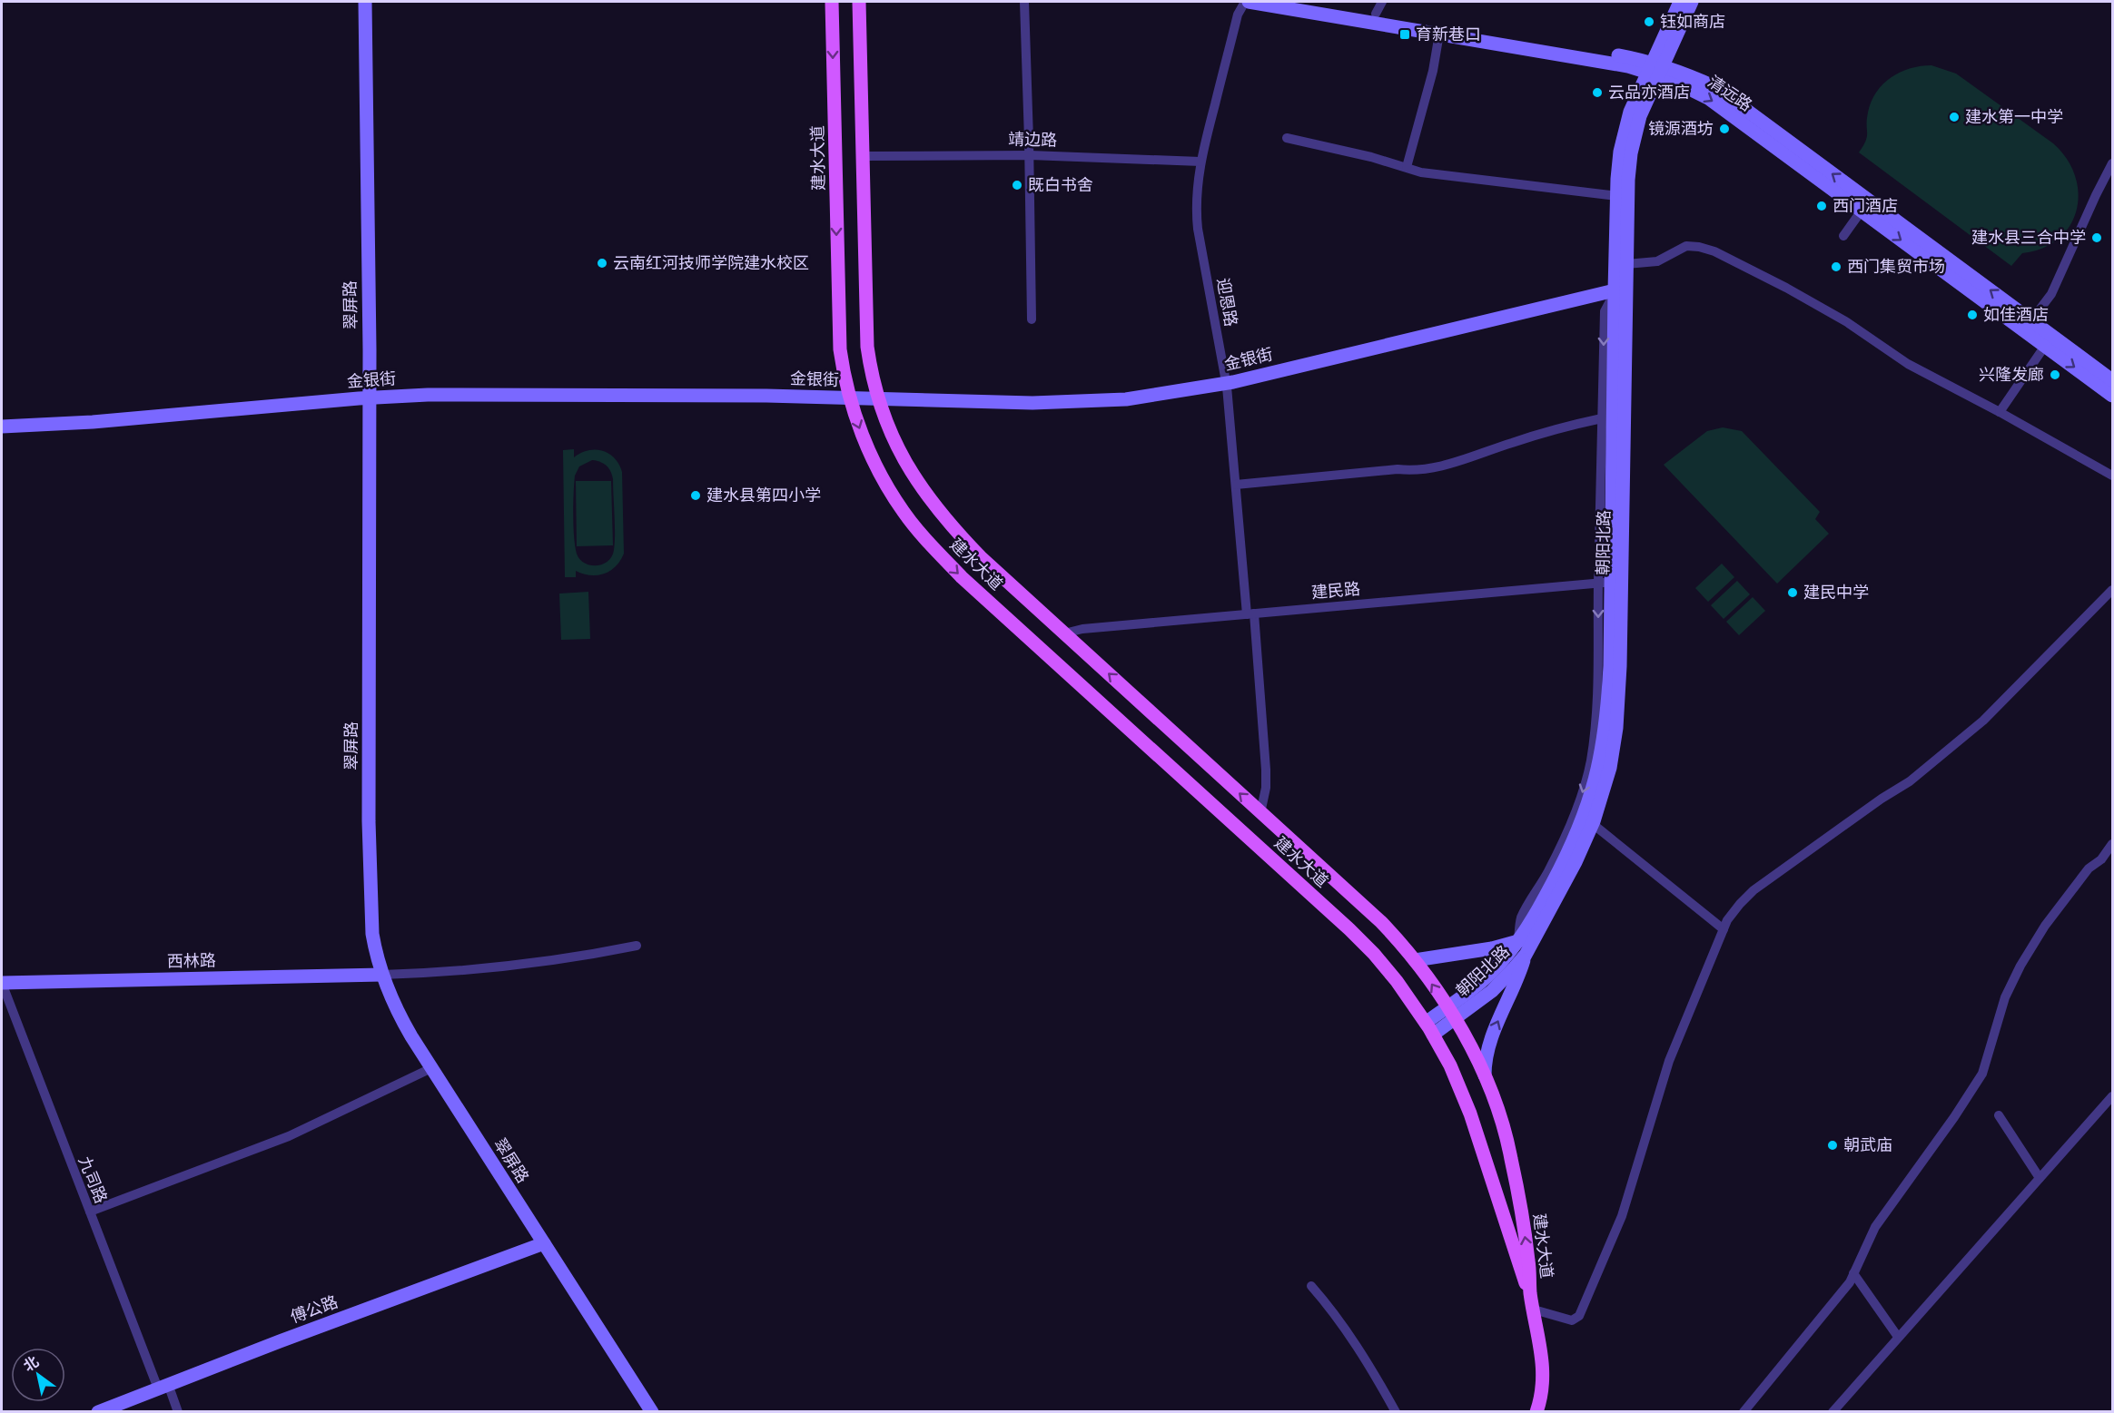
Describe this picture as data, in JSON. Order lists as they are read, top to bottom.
{
  "streets": {
    "main road": [
      "清远路",
      "建水大道",
      "翠屏路",
      "金银街",
      "朝阳北路",
      "西林路",
      "傅公路"
    ],
    "street": [
      "靖边路",
      "迎恩路",
      "建民路",
      "九司路"
    ]
  },
  "crossings": [
    ["清远路", "迎恩路"],
    ["清远路", "朝阳北路"],
    ["靖边路", "建水大道"],
    ["靖边路", "迎恩路"],
    ["建水大道", "迎恩路"],
    ["建水大道", "金银街"],
    ["建水大道", "朝阳北路"],
    ["建水大道", "建民路"],
    ["迎恩路", "金银街"],
    ["迎恩路", "建民路"],
    ["翠屏路", "金银街"],
    ["翠屏路", "西林路"],
    ["翠屏路", "傅公路"],
    ["金银街", "朝阳北路"],
    ["朝阳北路", "建民路"],
    ["西林路", "九司路"],
    ["九司路", "傅公路"]
  ],
  "places": {
    "other": [
      "钰如商店",
      "云品亦酒店",
      "建水第一中学",
      "镜源酒坊",
      "既白书舍",
      "西门酒店",
      "建水县三合中学",
      "云南红河技师学院建水校区",
      "西门集贸市场",
      "如佳酒店",
      "兴隆发廊",
      "建水县第四小学",
      "建民中学",
      "朝武庙"
    ],
    "transit": ["育新巷口"]
  },
  "north": "top left"
}
